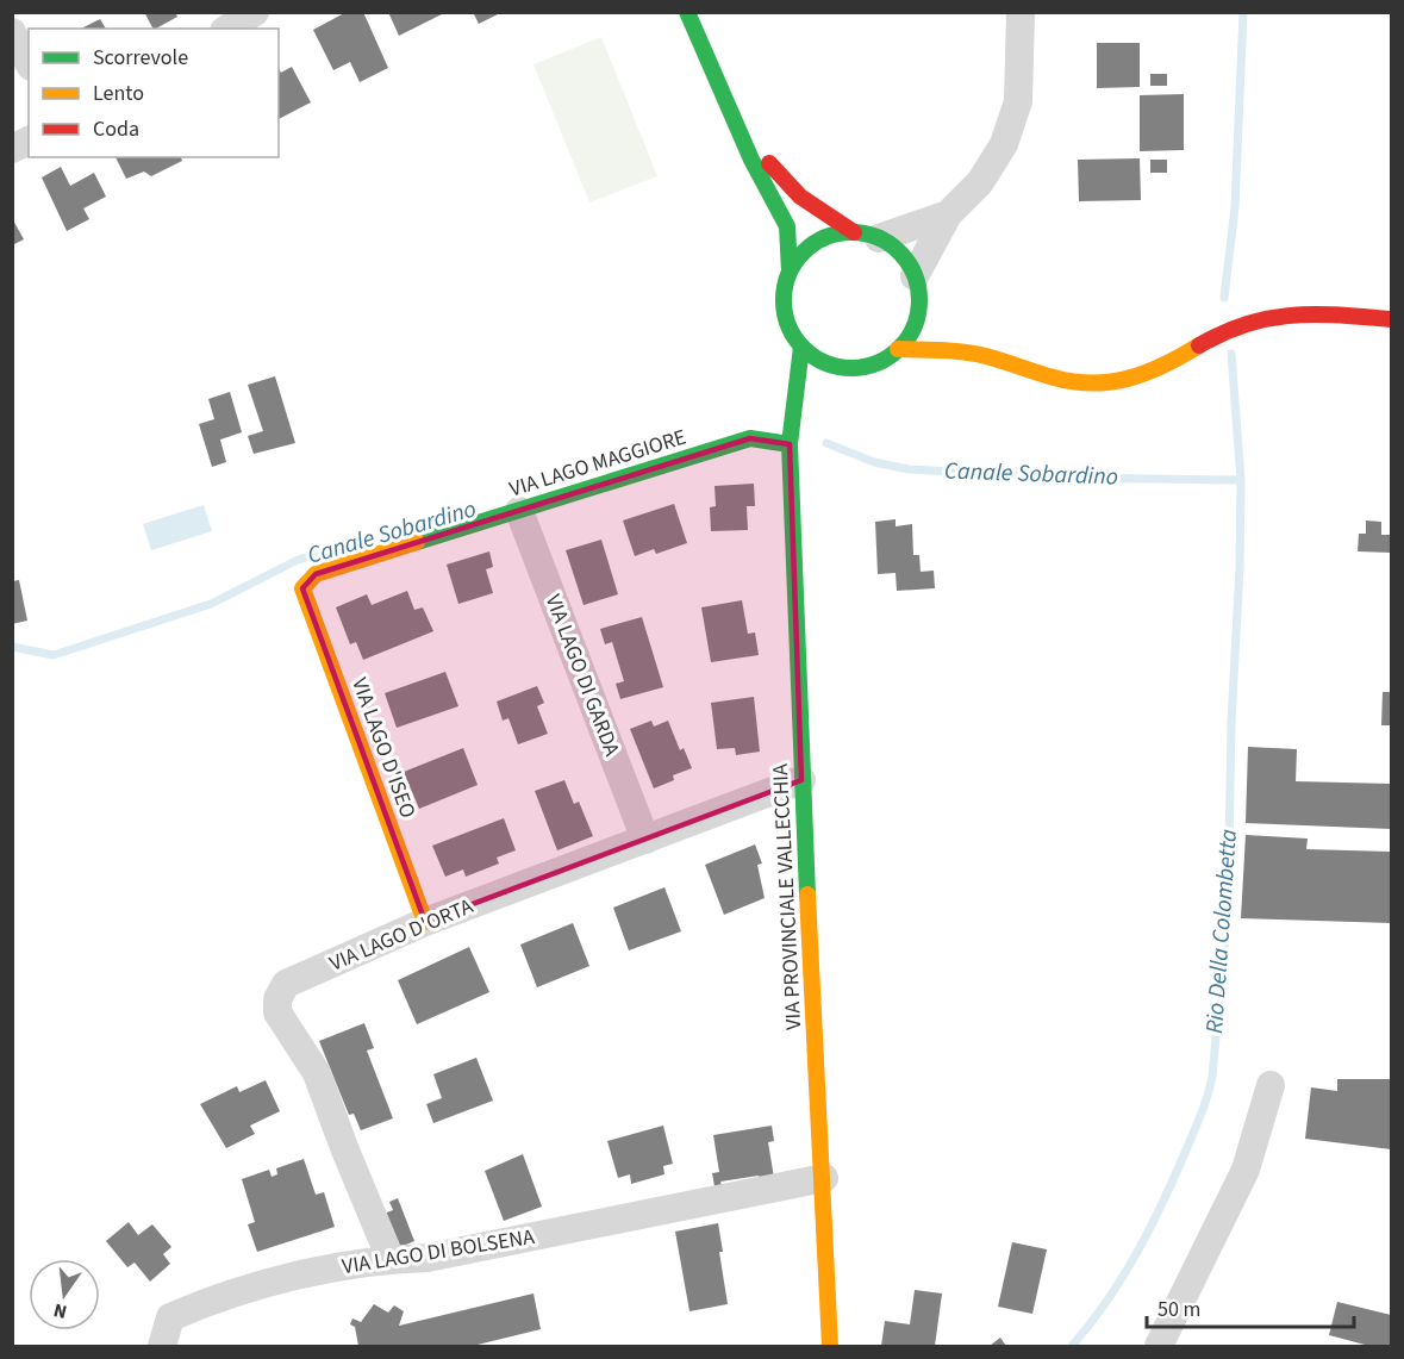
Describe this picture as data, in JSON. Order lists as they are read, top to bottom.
{
  "streets": {
    "main road": ["VIA LAGO MAGGIORE", "VIA LAGO D'ISEO", "VIA PROVINCIALE VALLECCHIA"],
    "street": ["VIA LAGO DI GARDA", "VIA LAGO D'ORTA", "VIA LAGO DI BOLSENA"]
  },
  "crossings": [
    ["VIA LAGO MAGGIORE", "VIA LAGO DI GARDA"],
    ["VIA LAGO MAGGIORE", "VIA LAGO D'ISEO"],
    ["VIA LAGO MAGGIORE", "VIA PROVINCIALE VALLECCHIA"],
    ["VIA LAGO DI GARDA", "VIA LAGO D'ORTA"],
    ["VIA LAGO D'ISEO", "VIA LAGO D'ORTA"],
    ["VIA PROVINCIALE VALLECCHIA", "VIA LAGO D'ORTA"],
    ["VIA PROVINCIALE VALLECCHIA", "VIA LAGO DI BOLSENA"],
    ["VIA LAGO D'ORTA", "VIA LAGO DI BOLSENA"]
  ],
  "water": ["Canale Sobardino", "Rio Della Colombetta"],
  "legend": ["Scorrevole", "Lento", "Coda"],
  "scale_bar": "50 m",
  "north": "bottom"
}
